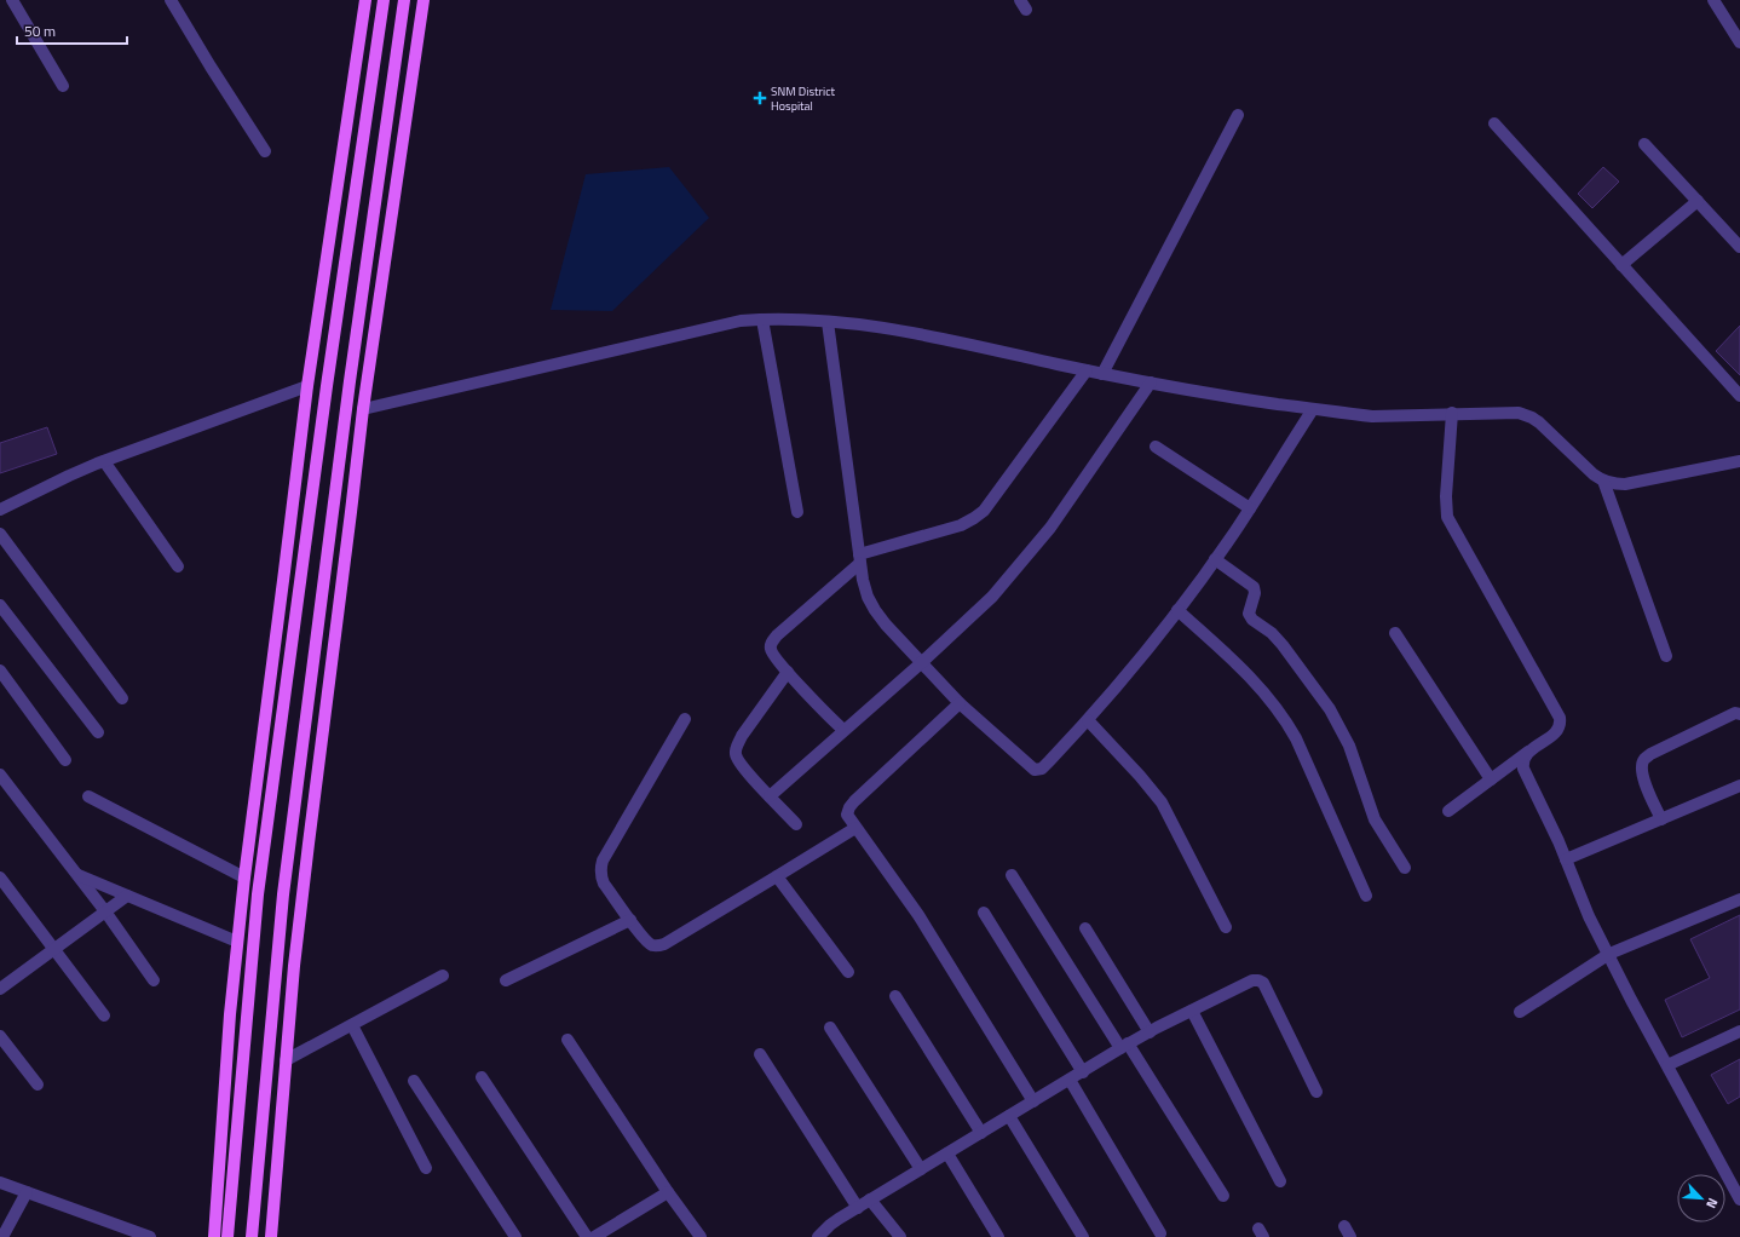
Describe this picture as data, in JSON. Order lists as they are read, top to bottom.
{
  "places": {
    "health": ["SNM District Hospital"]
  },
  "scale_bar": "50 m",
  "north": "bottom right"
}
